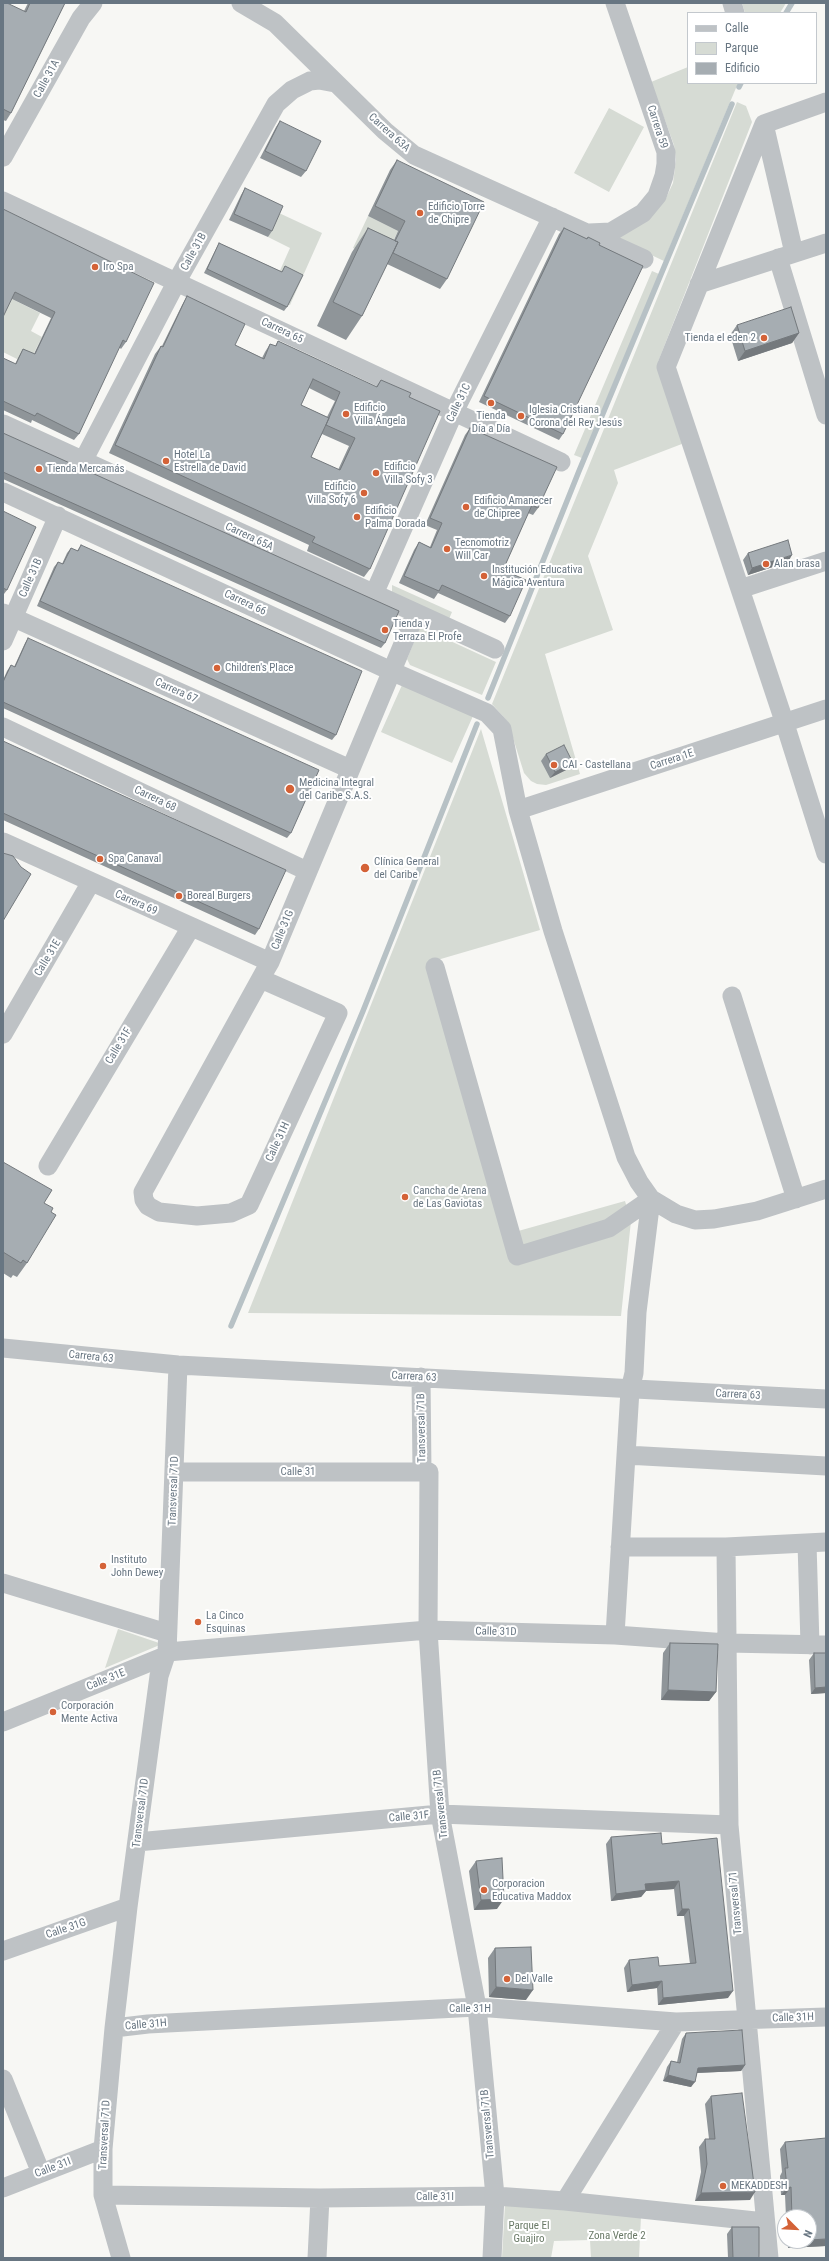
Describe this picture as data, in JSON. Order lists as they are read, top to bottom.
{
  "streets": {
    "street": [
      "Calle 31A",
      "Carrera 59",
      "Carrera 63A",
      "Calle 31B",
      "Carrera 65",
      "Calle 31C",
      "Carrera 65A",
      "Carrera 66",
      "Carrera 67",
      "Carrera 1E",
      "Carrera 68",
      "Carrera 69",
      "Calle 31G",
      "Calle 31E",
      "Calle 31F",
      "Calle 31H",
      "Carrera 63",
      "Transversal 71B",
      "Calle 31",
      "Transversal 71D",
      "Calle 31D",
      "Transversal 71",
      "Calle 31I"
    ]
  },
  "crossings": [
    ["Carrera 59", "Carrera 63A"],
    ["Carrera 63A", "Calle 31B"],
    ["Carrera 63A", "Calle 31C"],
    ["Calle 31B", "Carrera 65"],
    ["Calle 31B", "Carrera 65A"],
    ["Calle 31B", "Carrera 66"],
    ["Calle 31B", "Carrera 67"],
    ["Carrera 65", "Calle 31C"],
    ["Calle 31C", "Carrera 65A"],
    ["Carrera 65A", "Calle 31G"],
    ["Carrera 66", "Carrera 1E"],
    ["Carrera 66", "Calle 31G"],
    ["Carrera 67", "Calle 31G"],
    ["Carrera 68", "Calle 31G"],
    ["Carrera 69", "Calle 31G"],
    ["Carrera 69", "Calle 31E"],
    ["Carrera 69", "Calle 31F"],
    ["Calle 31G", "Calle 31H"],
    ["Calle 31G", "Transversal 71D"],
    ["Calle 31E", "Transversal 71D"],
    ["Calle 31E", "Calle 31D"],
    ["Calle 31F", "Transversal 71B"],
    ["Calle 31F", "Transversal 71D"],
    ["Calle 31F", "Transversal 71"],
    ["Calle 31H", "Transversal 71B"],
    ["Calle 31H", "Transversal 71D"],
    ["Calle 31H", "Transversal 71"],
    ["Carrera 63", "Transversal 71B"],
    ["Carrera 63", "Transversal 71D"],
    ["Transversal 71B", "Calle 31"],
    ["Transversal 71B", "Calle 31D"],
    ["Transversal 71B", "Calle 31I"],
    ["Calle 31", "Transversal 71D"],
    ["Transversal 71D", "Calle 31D"],
    ["Transversal 71D", "Calle 31I"],
    ["Calle 31D", "Transversal 71"],
    ["Transversal 71", "Calle 31I"]
  ],
  "parks": ["Parque El Guajiro", "Zona Verde 2"],
  "places": [
    "Edificio Torre de Chipre",
    "Iro Spa",
    "Tienda el eden 2",
    "Tienda Día a Día",
    "Edificio Villa Ángela",
    "Iglesia Cristiana Corona del Rey Jesús",
    "Hotel La Estrella de David",
    "Tienda Mercamás",
    "Edificio Villa Sofy 3",
    "Edificio Villa Sofy 6",
    "Edificio Amanecer de Chipree",
    "Edificio Palma Dorada",
    "Tecnomotriz Will Car",
    "Alan brasa",
    "Institución Educativa Mágica Aventura",
    "Tienda y Terraza El Profe",
    "Children's Place",
    "CAI - Castellana",
    "Medicina Integral del Caribe S.A.S.",
    "Spa Canaval",
    "Clínica General del Caribe",
    "Boreal Burgers",
    "Cancha de Arena de Las Gaviotas",
    "Instituto John Dewey",
    "La Cinco Esquinas",
    "Corporación Mente Activa",
    "Corporacion Educativa Maddox",
    "Del Valle",
    "MEKADDESH"
  ],
  "legend": ["Calle", "Parque", "Edificio"],
  "north": "bottom right"
}
